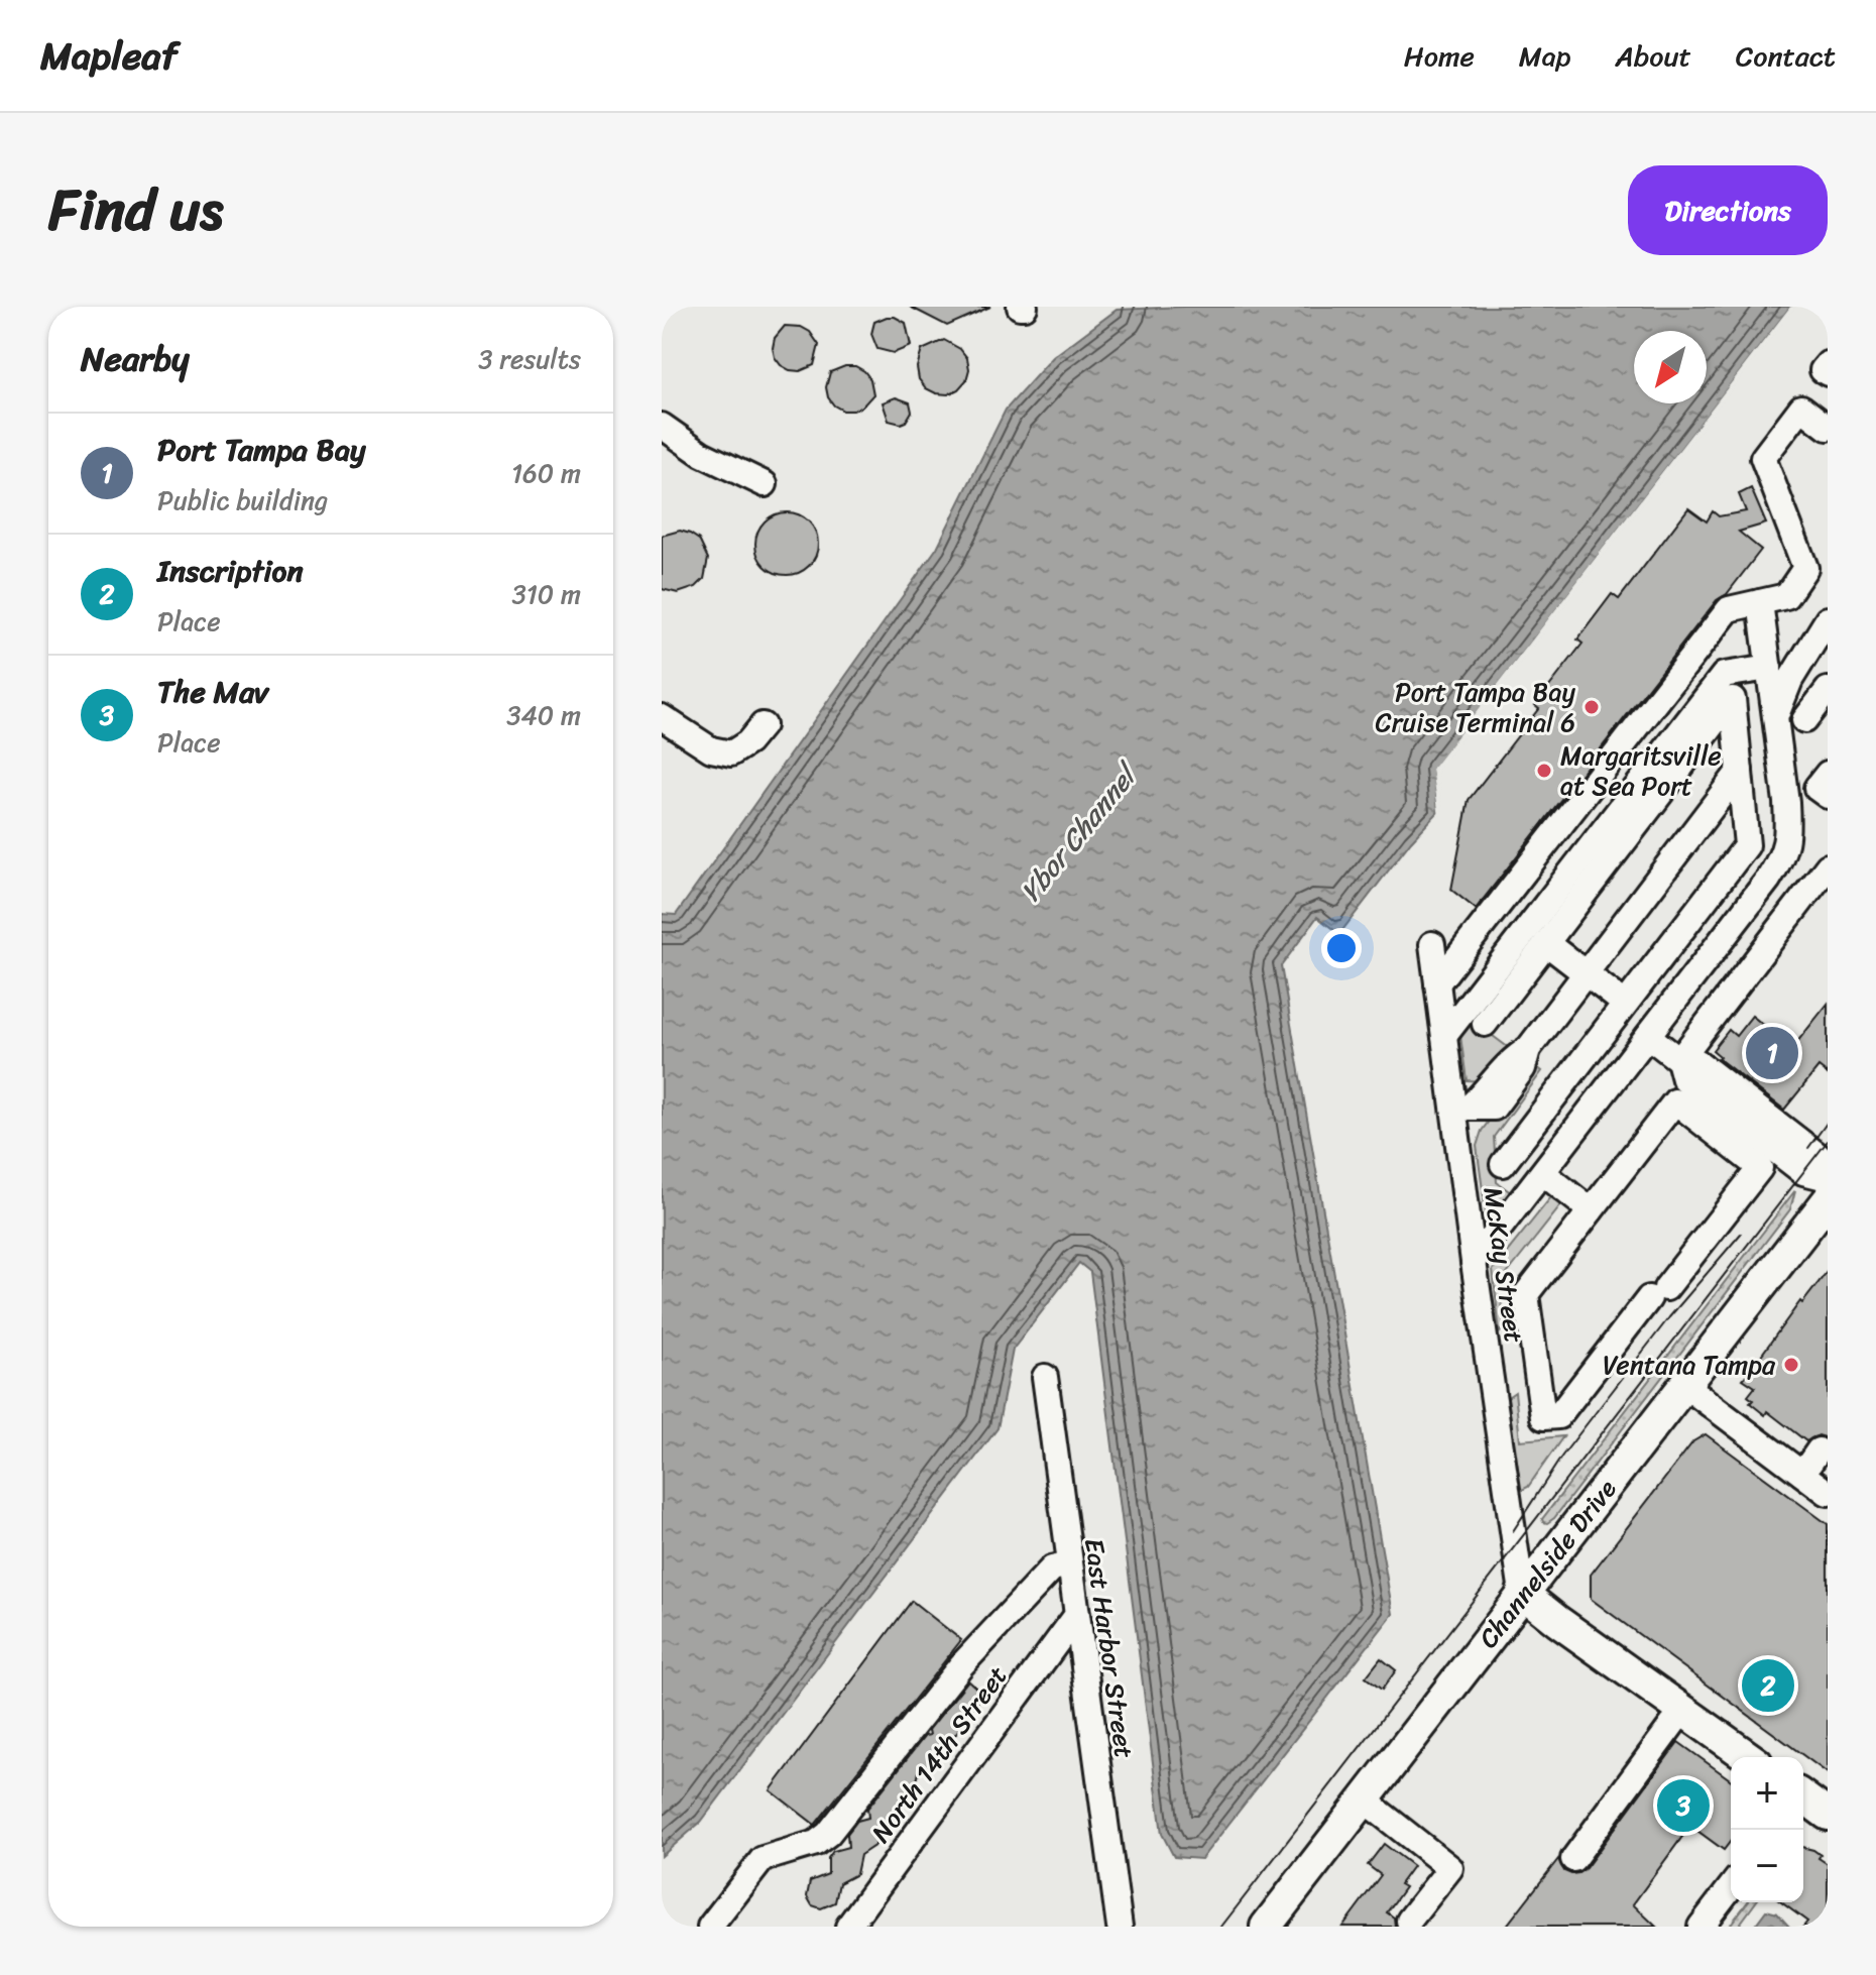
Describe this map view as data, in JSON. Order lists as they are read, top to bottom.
{
  "streets": {
    "main road": ["Channelside Drive"],
    "street": ["McKay Street", "East Harbor Street", "North 14th Street"]
  },
  "crossings": [
    ["McKay Street", "Channelside Drive"],
    ["East Harbor Street", "North 14th Street"]
  ],
  "water": ["Ybor Channel"],
  "places": ["Port Tampa Bay Cruise Terminal 6", "Margaritsville at Sea Port", "Ventana Tampa"],
  "north": "bottom left",
  "page": {
    "header": "Mapleaf",
    "nav": [
      "Home",
      "Map",
      "About",
      "Contact"
    ],
    "title": "Find us",
    "buttons": "Directions",
    "heading": ["Nearby", "3 results"],
    "list": [
      {
        "mark": "1",
        "name": "Port Tampa Bay",
        "note": "Public building",
        "value": "160 m"
      },
      {
        "mark": "2",
        "name": "Inscription",
        "note": "Place",
        "value": "310 m"
      },
      {
        "mark": "3",
        "name": "The Mav",
        "note": "Place",
        "value": "340 m"
      }
    ],
    "pins": ["1", "2", "3"],
    "map_buttons": ["+", "−"]
  }
}
